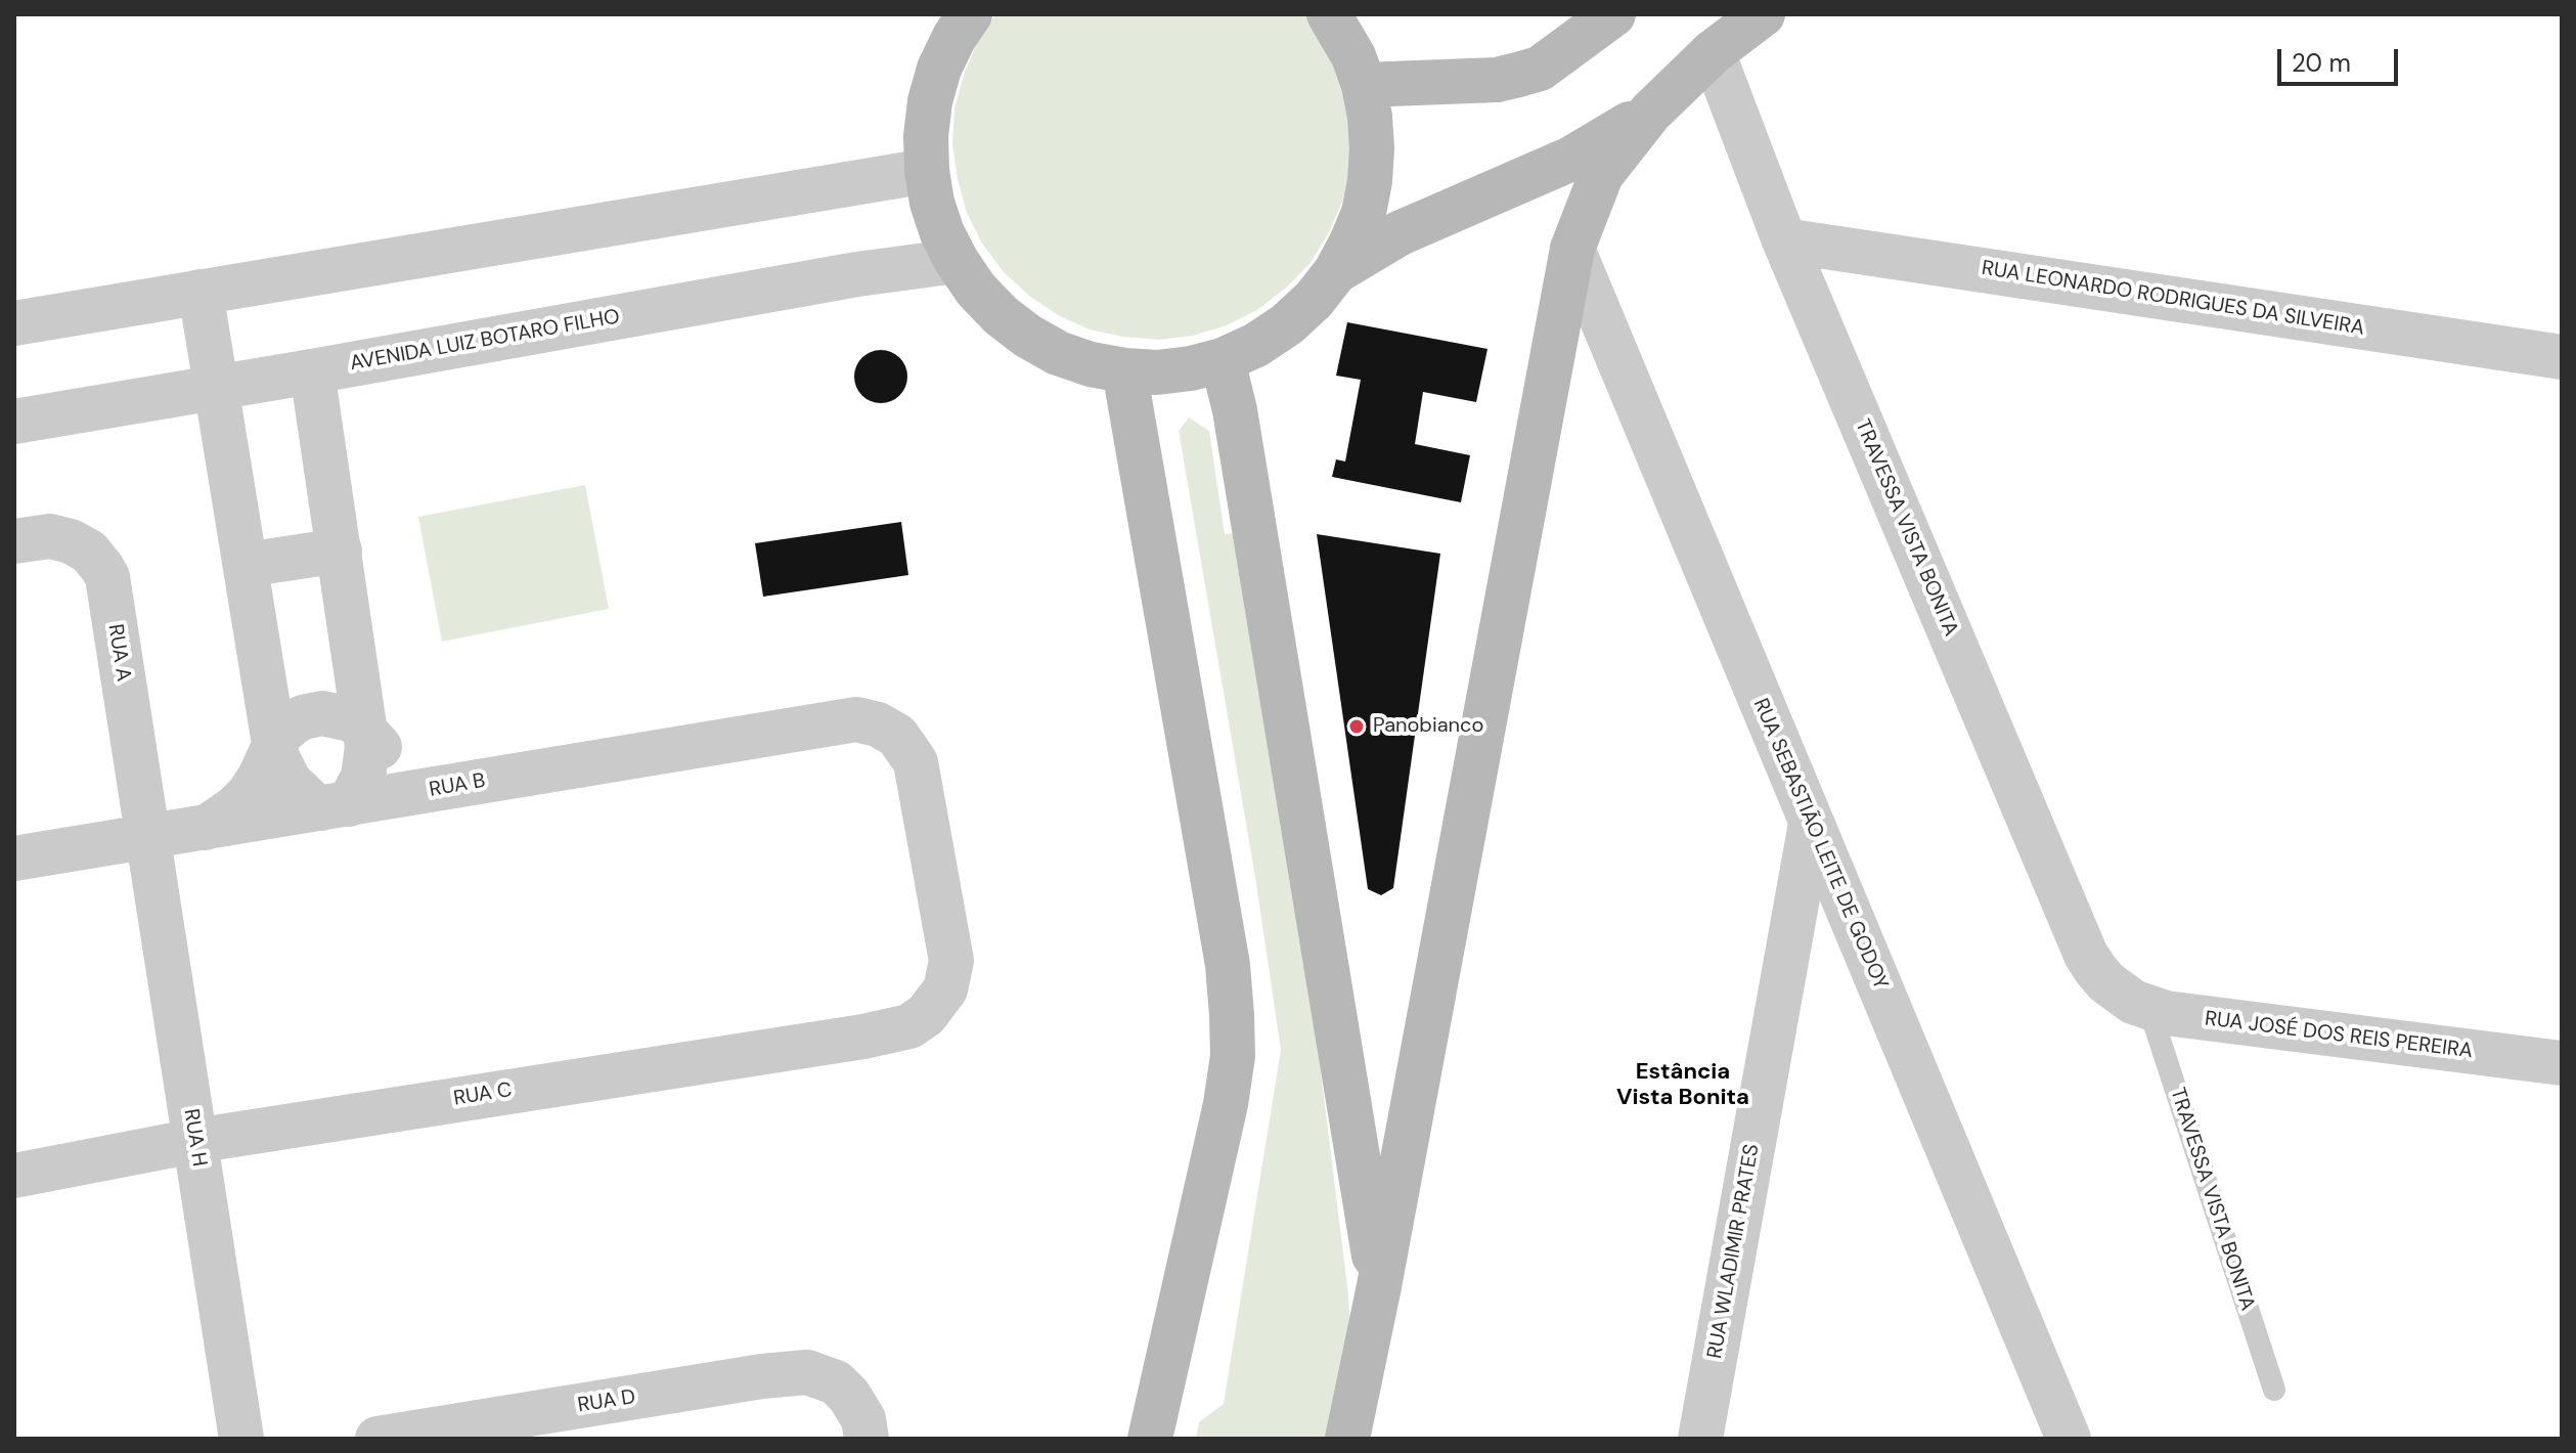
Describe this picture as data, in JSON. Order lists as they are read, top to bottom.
{
  "streets": {
    "street": [
      "RUA LEONARDO RODRIGUES DA SILVEIRA",
      "AVENIDA LUIZ BOTARO FILHO",
      "TRAVESSA VISTA BONITA",
      "RUA A",
      "RUA B",
      "RUA SEBASTIÃO LEITE DE GODOY",
      "RUA JOSÉ DOS REIS PEREIRA",
      "RUA C",
      "RUA H",
      "RUA WLADIMIR PRATES",
      "RUA D"
    ]
  },
  "crossings": [
    ["RUA LEONARDO RODRIGUES DA SILVEIRA", "TRAVESSA VISTA BONITA"],
    ["TRAVESSA VISTA BONITA", "RUA JOSÉ DOS REIS PEREIRA"],
    ["RUA A", "RUA B"],
    ["RUA A", "RUA H"],
    ["RUA B", "RUA C"],
    ["RUA B", "RUA H"],
    ["RUA SEBASTIÃO LEITE DE GODOY", "RUA WLADIMIR PRATES"],
    ["RUA C", "RUA H"]
  ],
  "districts": ["Estância Vista Bonita"],
  "places": ["Panobianco"],
  "scale_bar": "20 m"
}
